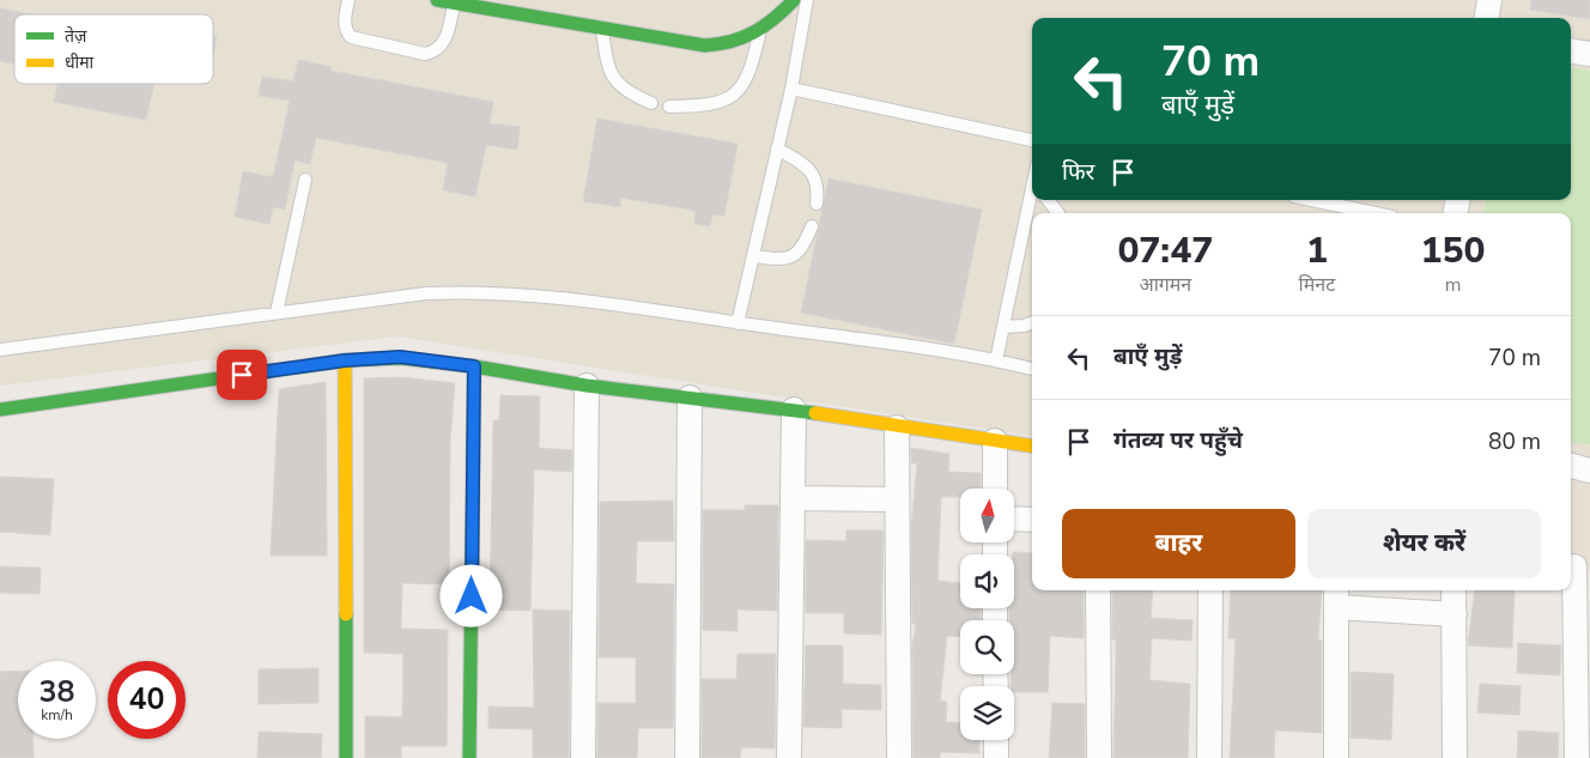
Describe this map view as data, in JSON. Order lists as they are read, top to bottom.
{
  "legend": ["तेज़", "धीमा"],
  "north": "top",
  "page": {
    "turn": ["70 m", "बाएँ मुड़ें"],
    "then": "फिर",
    "eta": [
      "07:47",
      "आगमन",
      "1",
      "मिनट",
      "150",
      "m"
    ],
    "list": [
      {
        "name": "बाएँ मुड़ें",
        "value": "70 m"
      },
      {
        "name": "गंतव्य पर पहुँचे",
        "value": "80 m"
      }
    ],
    "buttons": ["बाहर", "शेयर करें"],
    "speed": "38 km/h",
    "limit": "40"
  }
}
